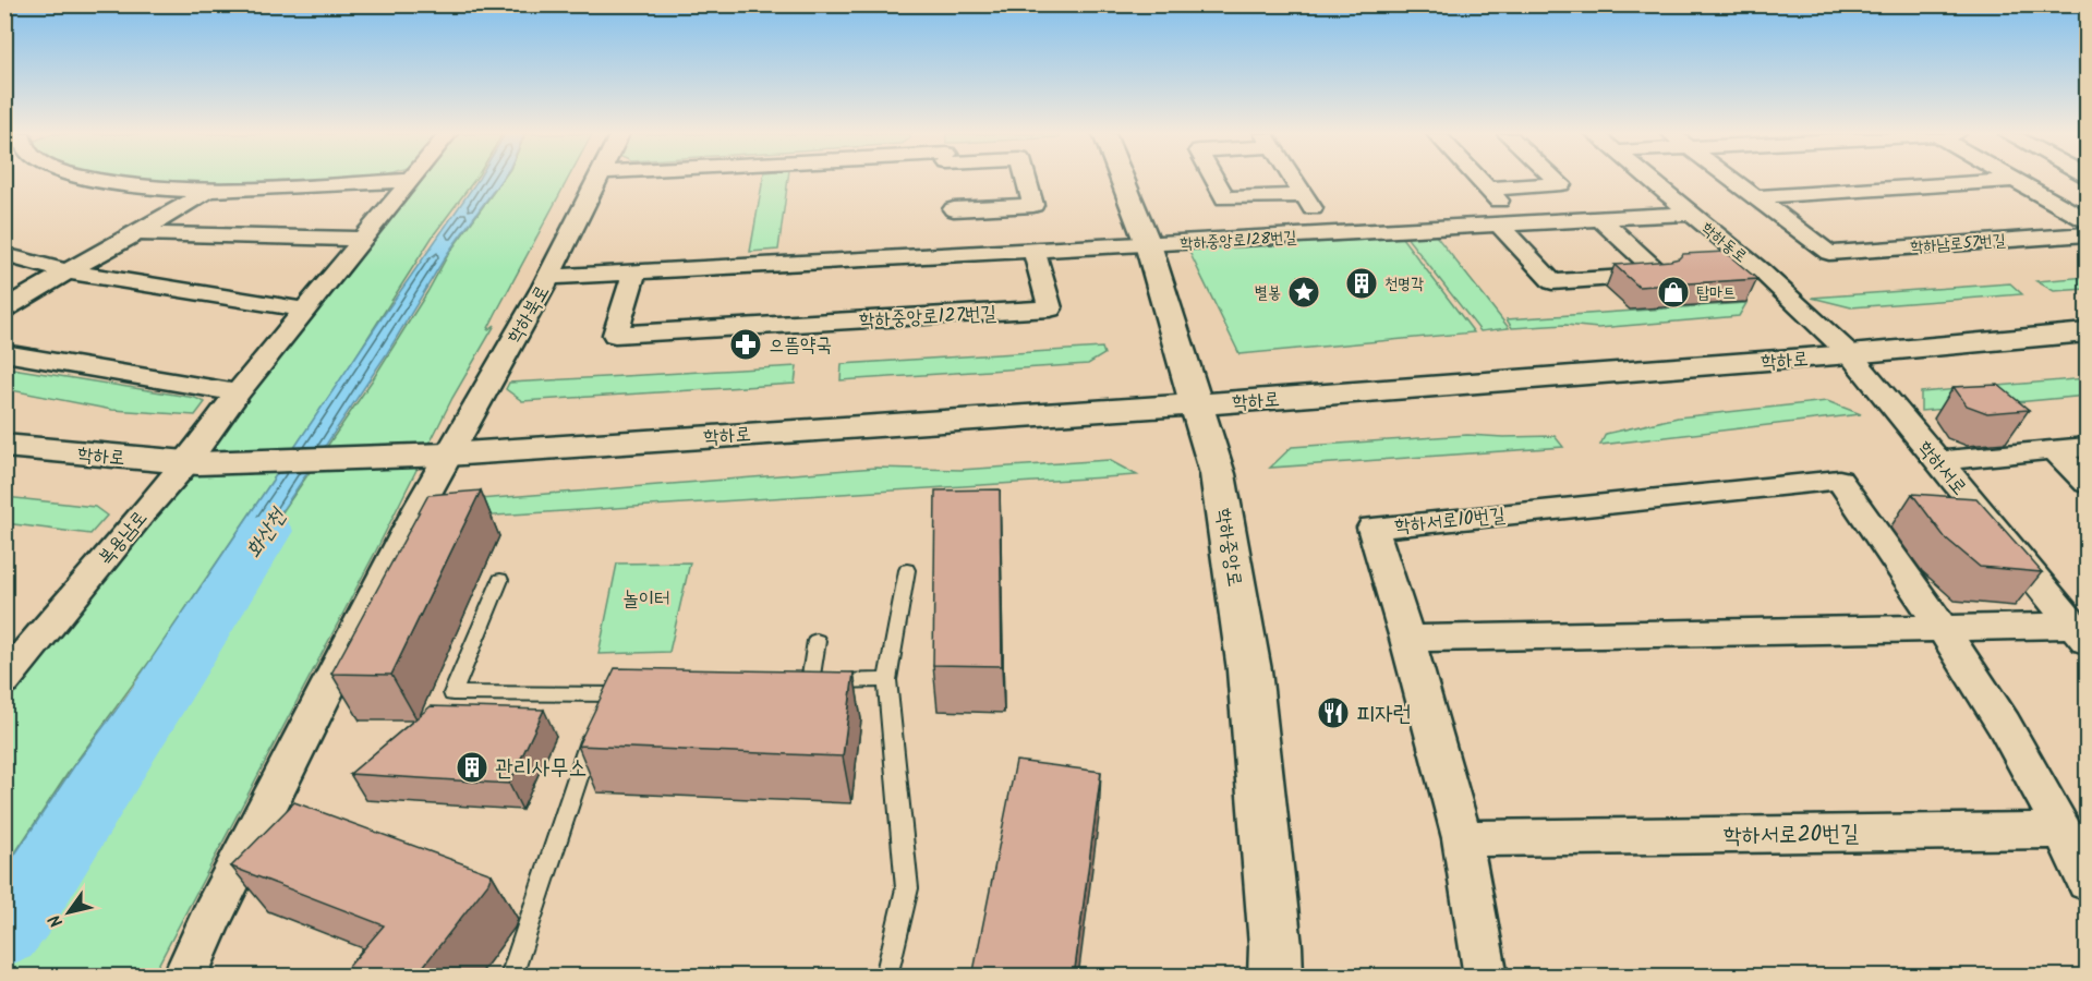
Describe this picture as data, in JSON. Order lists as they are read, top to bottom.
{
  "streets": {
    "street": [
      "학하중앙로128번길",
      "학하동로",
      "학하남로57번길",
      "학하북로",
      "학하중앙로127번길",
      "학하로",
      "학하서로",
      "학하서로10번길",
      "복용남로",
      "학하중앙로",
      "학하서로20번길"
    ]
  },
  "crossings": [
    ["학하중앙로128번길", "학하동로"],
    ["학하중앙로128번길", "학하중앙로"],
    ["학하동로", "학하로"],
    ["학하동로", "학하서로"],
    ["학하북로", "학하로"],
    ["학하로", "학하서로"],
    ["학하로", "복용남로"],
    ["학하로", "학하중앙로"]
  ],
  "water": ["화산천"],
  "parks": ["놀이터"],
  "places": {
    "building": ["천명각", "관리사무소"],
    "place": ["별봉"],
    "shop": ["탑마트"],
    "pharmacy": ["으뜸약국"],
    "restaurant": ["피자런"]
  },
  "north": "bottom left"
}
